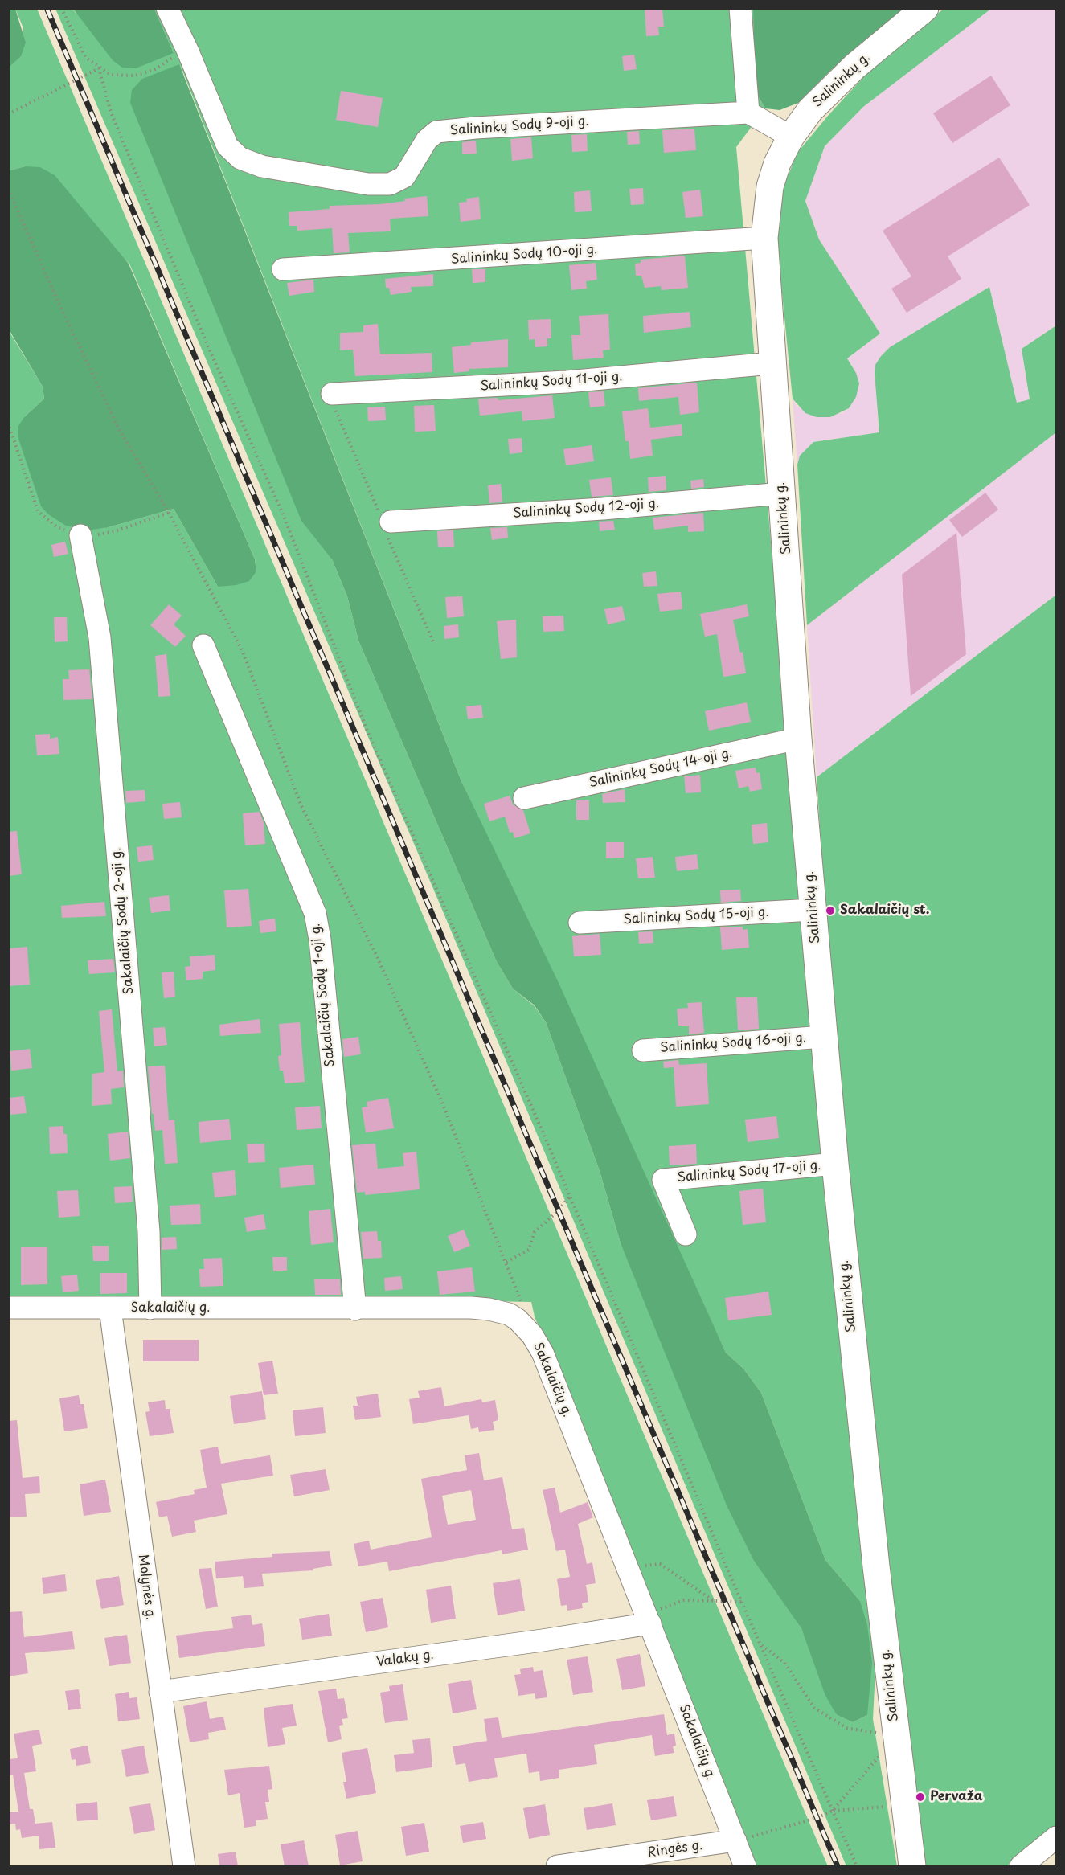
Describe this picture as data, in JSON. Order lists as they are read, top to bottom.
{
  "streets": {
    "main road": ["Salininkų g."],
    "street": [
      "Salininkų Sodų 9-oji g.",
      "Salininkų Sodų 10-oji g.",
      "Salininkų Sodų 11-oji g.",
      "Salininkų Sodų 12-oji g.",
      "Salininkų Sodų 14-oji g.",
      "Salininkų Sodų 15-oji g.",
      "Sakalaičių Sodų 2-oji g.",
      "Sakalaičių Sodų 1-oji g.",
      "Salininkų Sodų 16-oji g.",
      "Salininkų Sodų 17-oji g.",
      "Sakalaičių g.",
      "Molynės g.",
      "Valakų g.",
      "Ringės g."
    ]
  },
  "crossings": [
    ["Salininkų g.", "Salininkų Sodų 10-oji g."],
    ["Salininkų g.", "Salininkų Sodų 11-oji g."],
    ["Salininkų g.", "Salininkų Sodų 12-oji g."],
    ["Salininkų g.", "Salininkų Sodų 14-oji g."],
    ["Salininkų g.", "Salininkų Sodų 15-oji g."],
    ["Salininkų g.", "Salininkų Sodų 16-oji g."],
    ["Salininkų g.", "Salininkų Sodų 17-oji g."],
    ["Sakalaičių Sodų 2-oji g.", "Sakalaičių g."],
    ["Sakalaičių Sodų 1-oji g.", "Sakalaičių g."],
    ["Sakalaičių g.", "Molynės g."],
    ["Sakalaičių g.", "Valakų g."],
    ["Sakalaičių g.", "Ringės g."],
    ["Molynės g.", "Valakų g."]
  ],
  "places": ["Sakalaičių st.", "Pervaža"]
}
